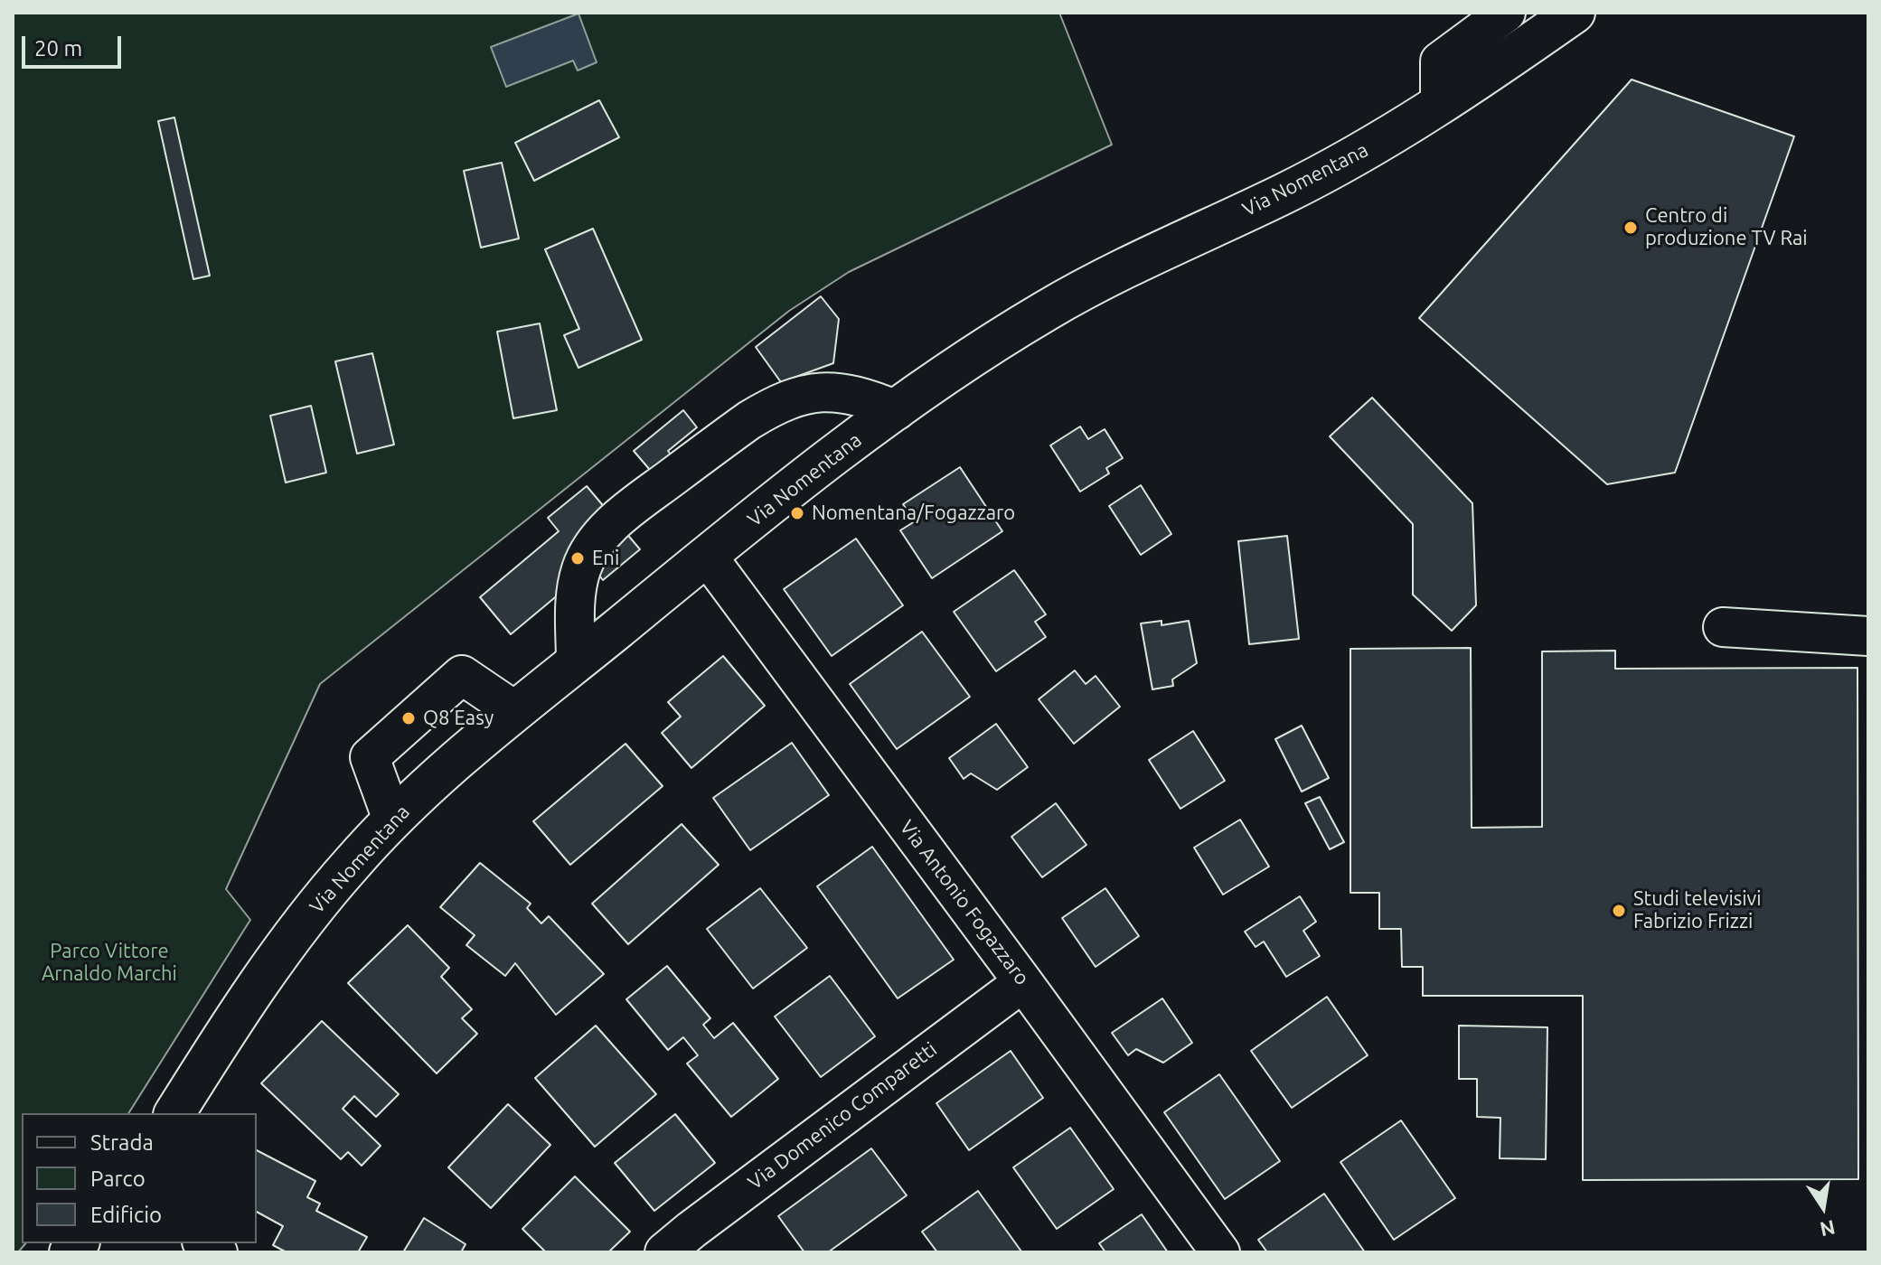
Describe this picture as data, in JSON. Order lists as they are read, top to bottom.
{
  "streets": {
    "main road": ["Via Nomentana"],
    "street": ["Via Antonio Fogazzaro", "Via Domenico Comparetti"]
  },
  "crossings": [
    ["Via Nomentana", "Via Antonio Fogazzaro"],
    ["Via Antonio Fogazzaro", "Via Domenico Comparetti"]
  ],
  "parks": ["Parco Vittore Arnaldo Marchi"],
  "places": [
    "Centro di produzione TV Rai",
    "Nomentana/Fogazzaro",
    "Eni",
    "Q8 Easy",
    "Studi televisivi Fabrizio Frizzi"
  ],
  "legend": ["Strada", "Parco", "Edificio"],
  "scale_bar": "20 m",
  "north": "bottom"
}
